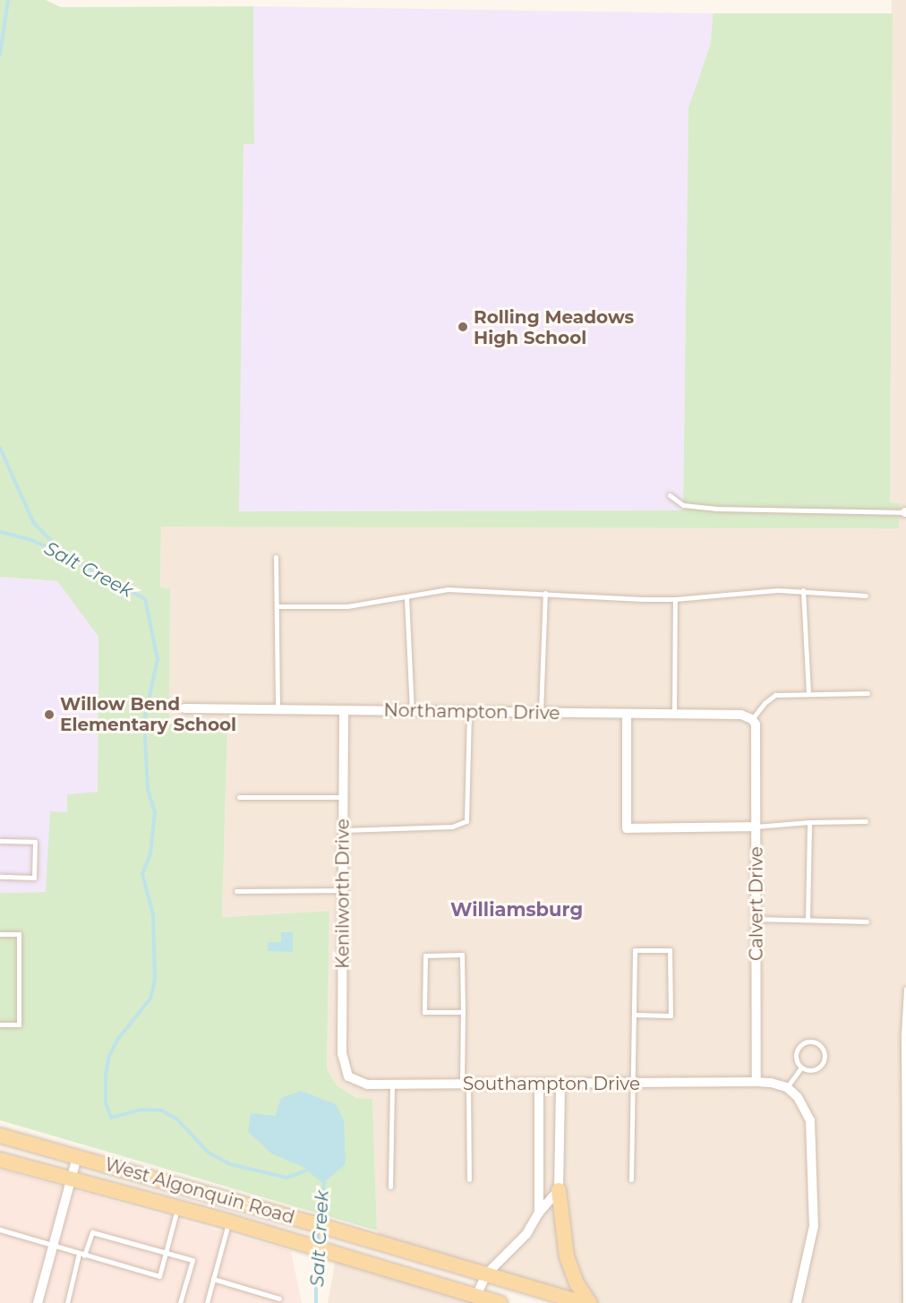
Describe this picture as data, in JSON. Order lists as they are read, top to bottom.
{
  "streets": {
    "main road": ["West Algonquin Road"],
    "street": [
      "Northampton Drive",
      "Kenilworth Drive",
      "Calvert Drive",
      "Southampton Drive"
    ]
  },
  "crossings": [
    ["Northampton Drive", "Kenilworth Drive"],
    ["Northampton Drive", "Calvert Drive"],
    ["Kenilworth Drive", "Southampton Drive"],
    ["Calvert Drive", "Southampton Drive"]
  ],
  "districts": ["Williamsburg"],
  "water": ["Salt Creek"],
  "places": ["Rolling Meadows High School", "Willow Bend Elementary School"]
}
